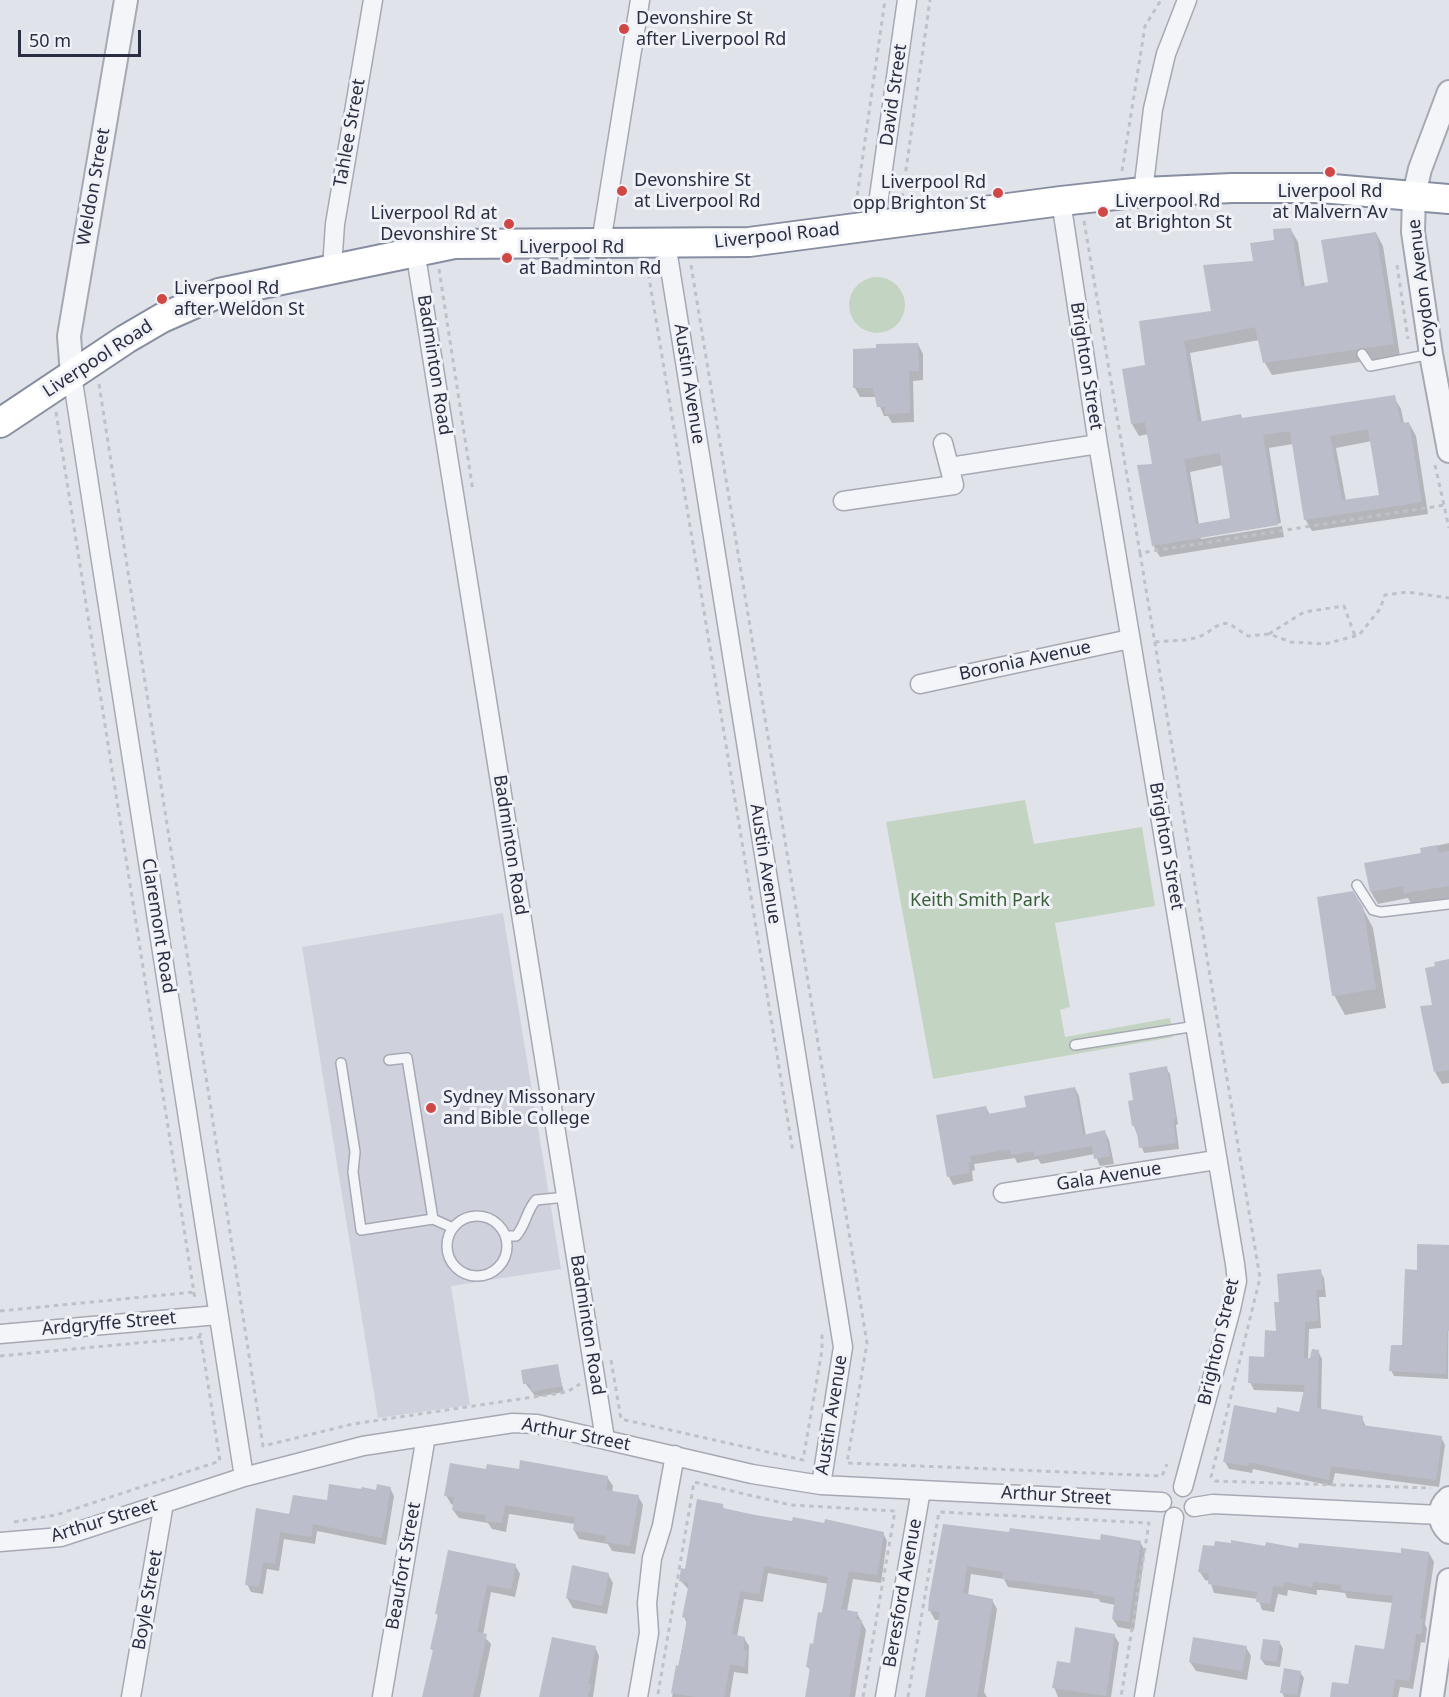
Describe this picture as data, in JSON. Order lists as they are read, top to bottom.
{
  "streets": {
    "highway": ["Liverpool Road"],
    "street": [
      "David Street",
      "Tahlee Street",
      "Weldon Street",
      "Croydon Avenue",
      "Badminton Road",
      "Brighton Street",
      "Austin Avenue",
      "Boronia Avenue",
      "Claremont Road",
      "Gala Avenue",
      "Ardgryffe Street",
      "Arthur Street",
      "Beaufort Street",
      "Beresford Avenue",
      "Boyle Street"
    ]
  },
  "crossings": [
    ["David Street", "Liverpool Road"],
    ["Tahlee Street", "Liverpool Road"],
    ["Weldon Street", "Liverpool Road"],
    ["Weldon Street", "Claremont Road"],
    ["Liverpool Road", "Croydon Avenue"],
    ["Liverpool Road", "Badminton Road"],
    ["Liverpool Road", "Brighton Street"],
    ["Liverpool Road", "Austin Avenue"],
    ["Liverpool Road", "Claremont Road"],
    ["Badminton Road", "Arthur Street"],
    ["Brighton Street", "Boronia Avenue"],
    ["Brighton Street", "Gala Avenue"],
    ["Brighton Street", "Arthur Street"],
    ["Austin Avenue", "Arthur Street"],
    ["Claremont Road", "Ardgryffe Street"],
    ["Claremont Road", "Arthur Street"],
    ["Arthur Street", "Beaufort Street"],
    ["Arthur Street", "Beresford Avenue"],
    ["Arthur Street", "Boyle Street"]
  ],
  "parks": ["Keith Smith Park"],
  "places": [
    "Devonshire St after Liverpool Rd",
    "Liverpool Rd at Malvern Av",
    "Devonshire St at Liverpool Rd",
    "Liverpool Rd opp Brighton St",
    "Liverpool Rd at Brighton St",
    "Liverpool Rd at Devonshire St",
    "Liverpool Rd at Badminton Rd",
    "Liverpool Rd after Weldon St",
    "Sydney Missonary and Bible College"
  ],
  "scale_bar": "50 m"
}
